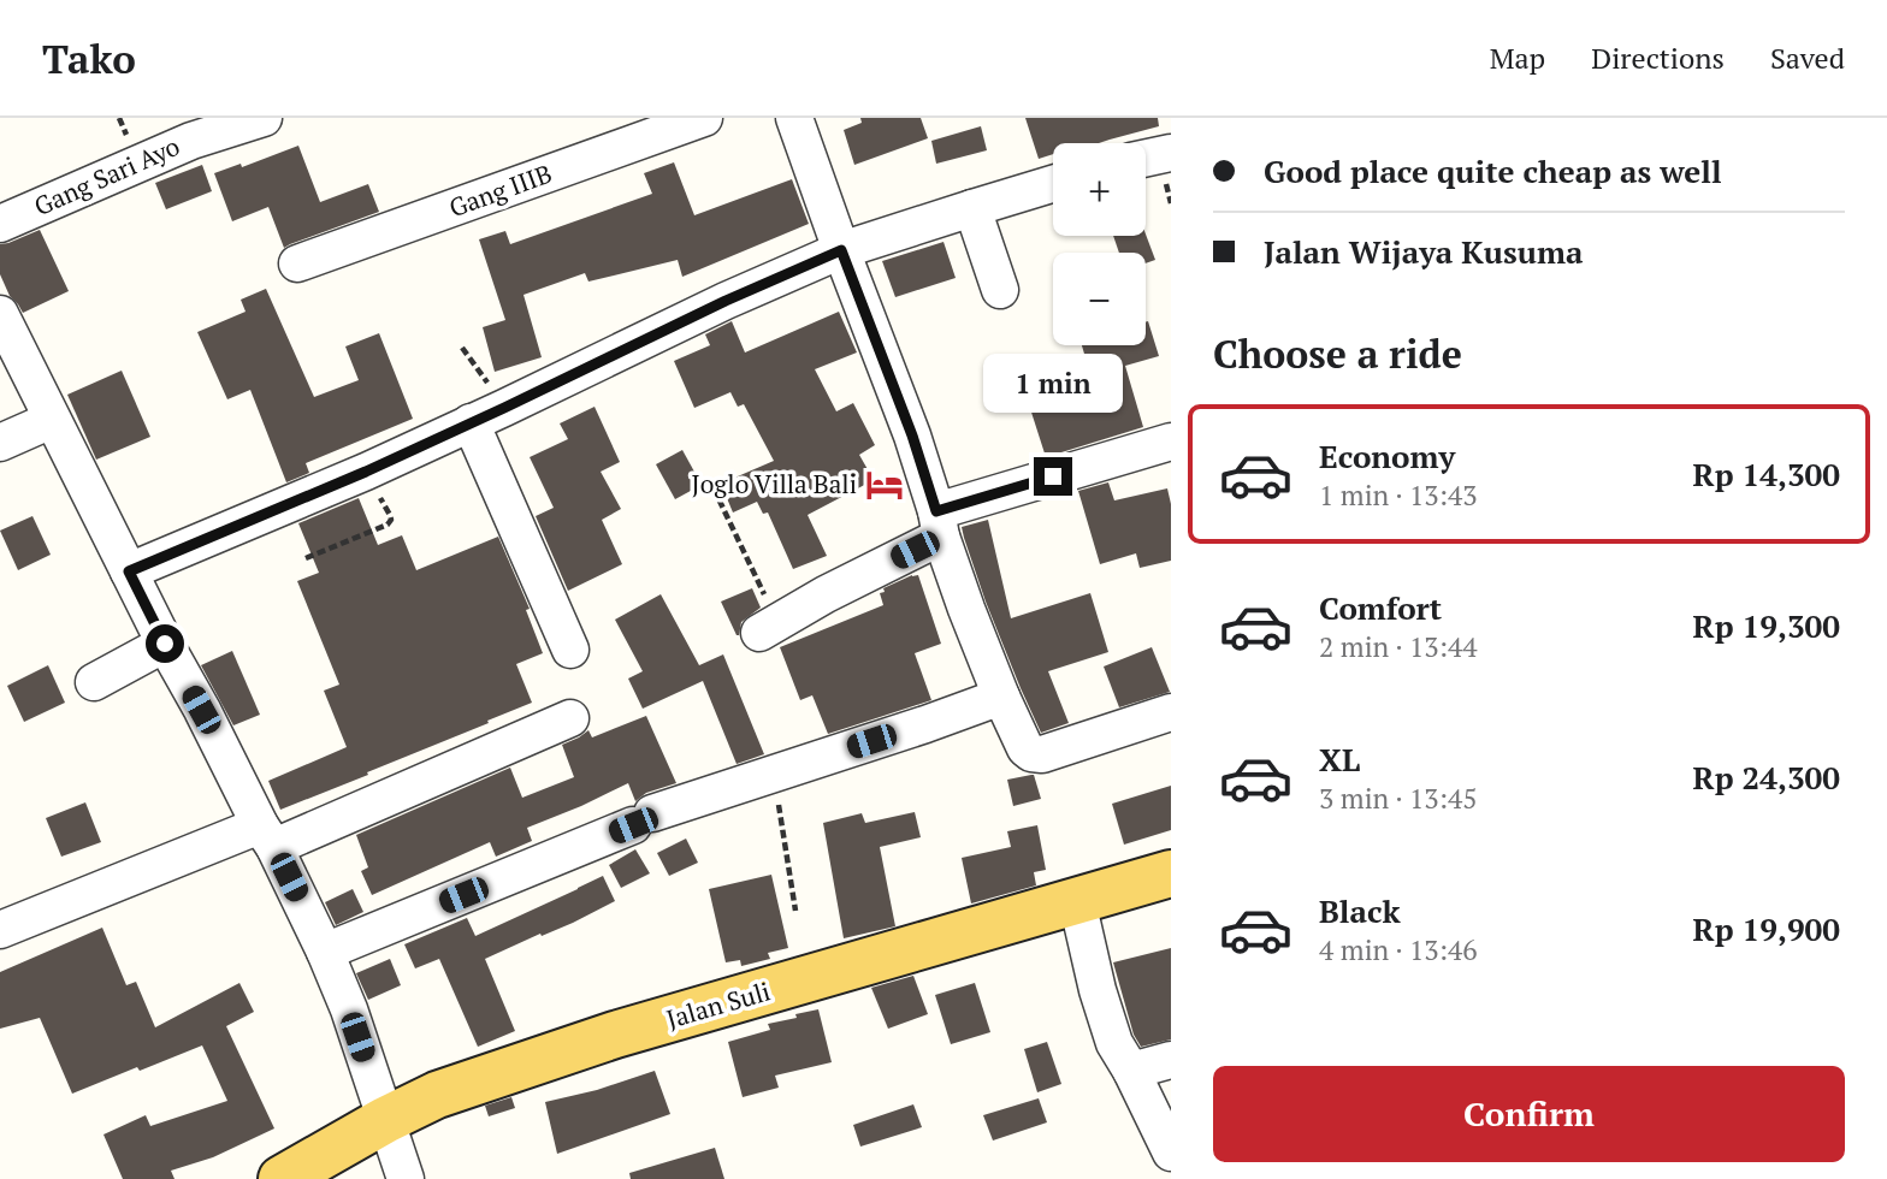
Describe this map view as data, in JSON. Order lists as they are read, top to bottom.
{
  "streets": {
    "main road": ["Jalan Suli"],
    "street": ["Gang Sari Ayo", "Gang IIIB"]
  },
  "places": {
    "hotel": ["Joglo Villa Bali"]
  },
  "page": {
    "header": "Tako",
    "nav": ["Map", "Directions", "Saved"],
    "banner": ["Good place quite cheap as well", "Jalan Wijaya Kusuma"],
    "map_buttons": ["+", "−"],
    "heading": "Choose a ride",
    "bubble": "1 min",
    "list": [
      {
        "name": "Economy",
        "note": "1 min · 13:43",
        "value": "Rp 14,300"
      },
      {
        "name": "Comfort",
        "note": "2 min · 13:44",
        "value": "Rp 19,300"
      },
      {
        "name": "XL",
        "note": "3 min · 13:45",
        "value": "Rp 24,300"
      },
      {
        "name": "Black",
        "note": "4 min · 13:46",
        "value": "Rp 19,900"
      }
    ],
    "buttons": "Confirm"
  }
}
